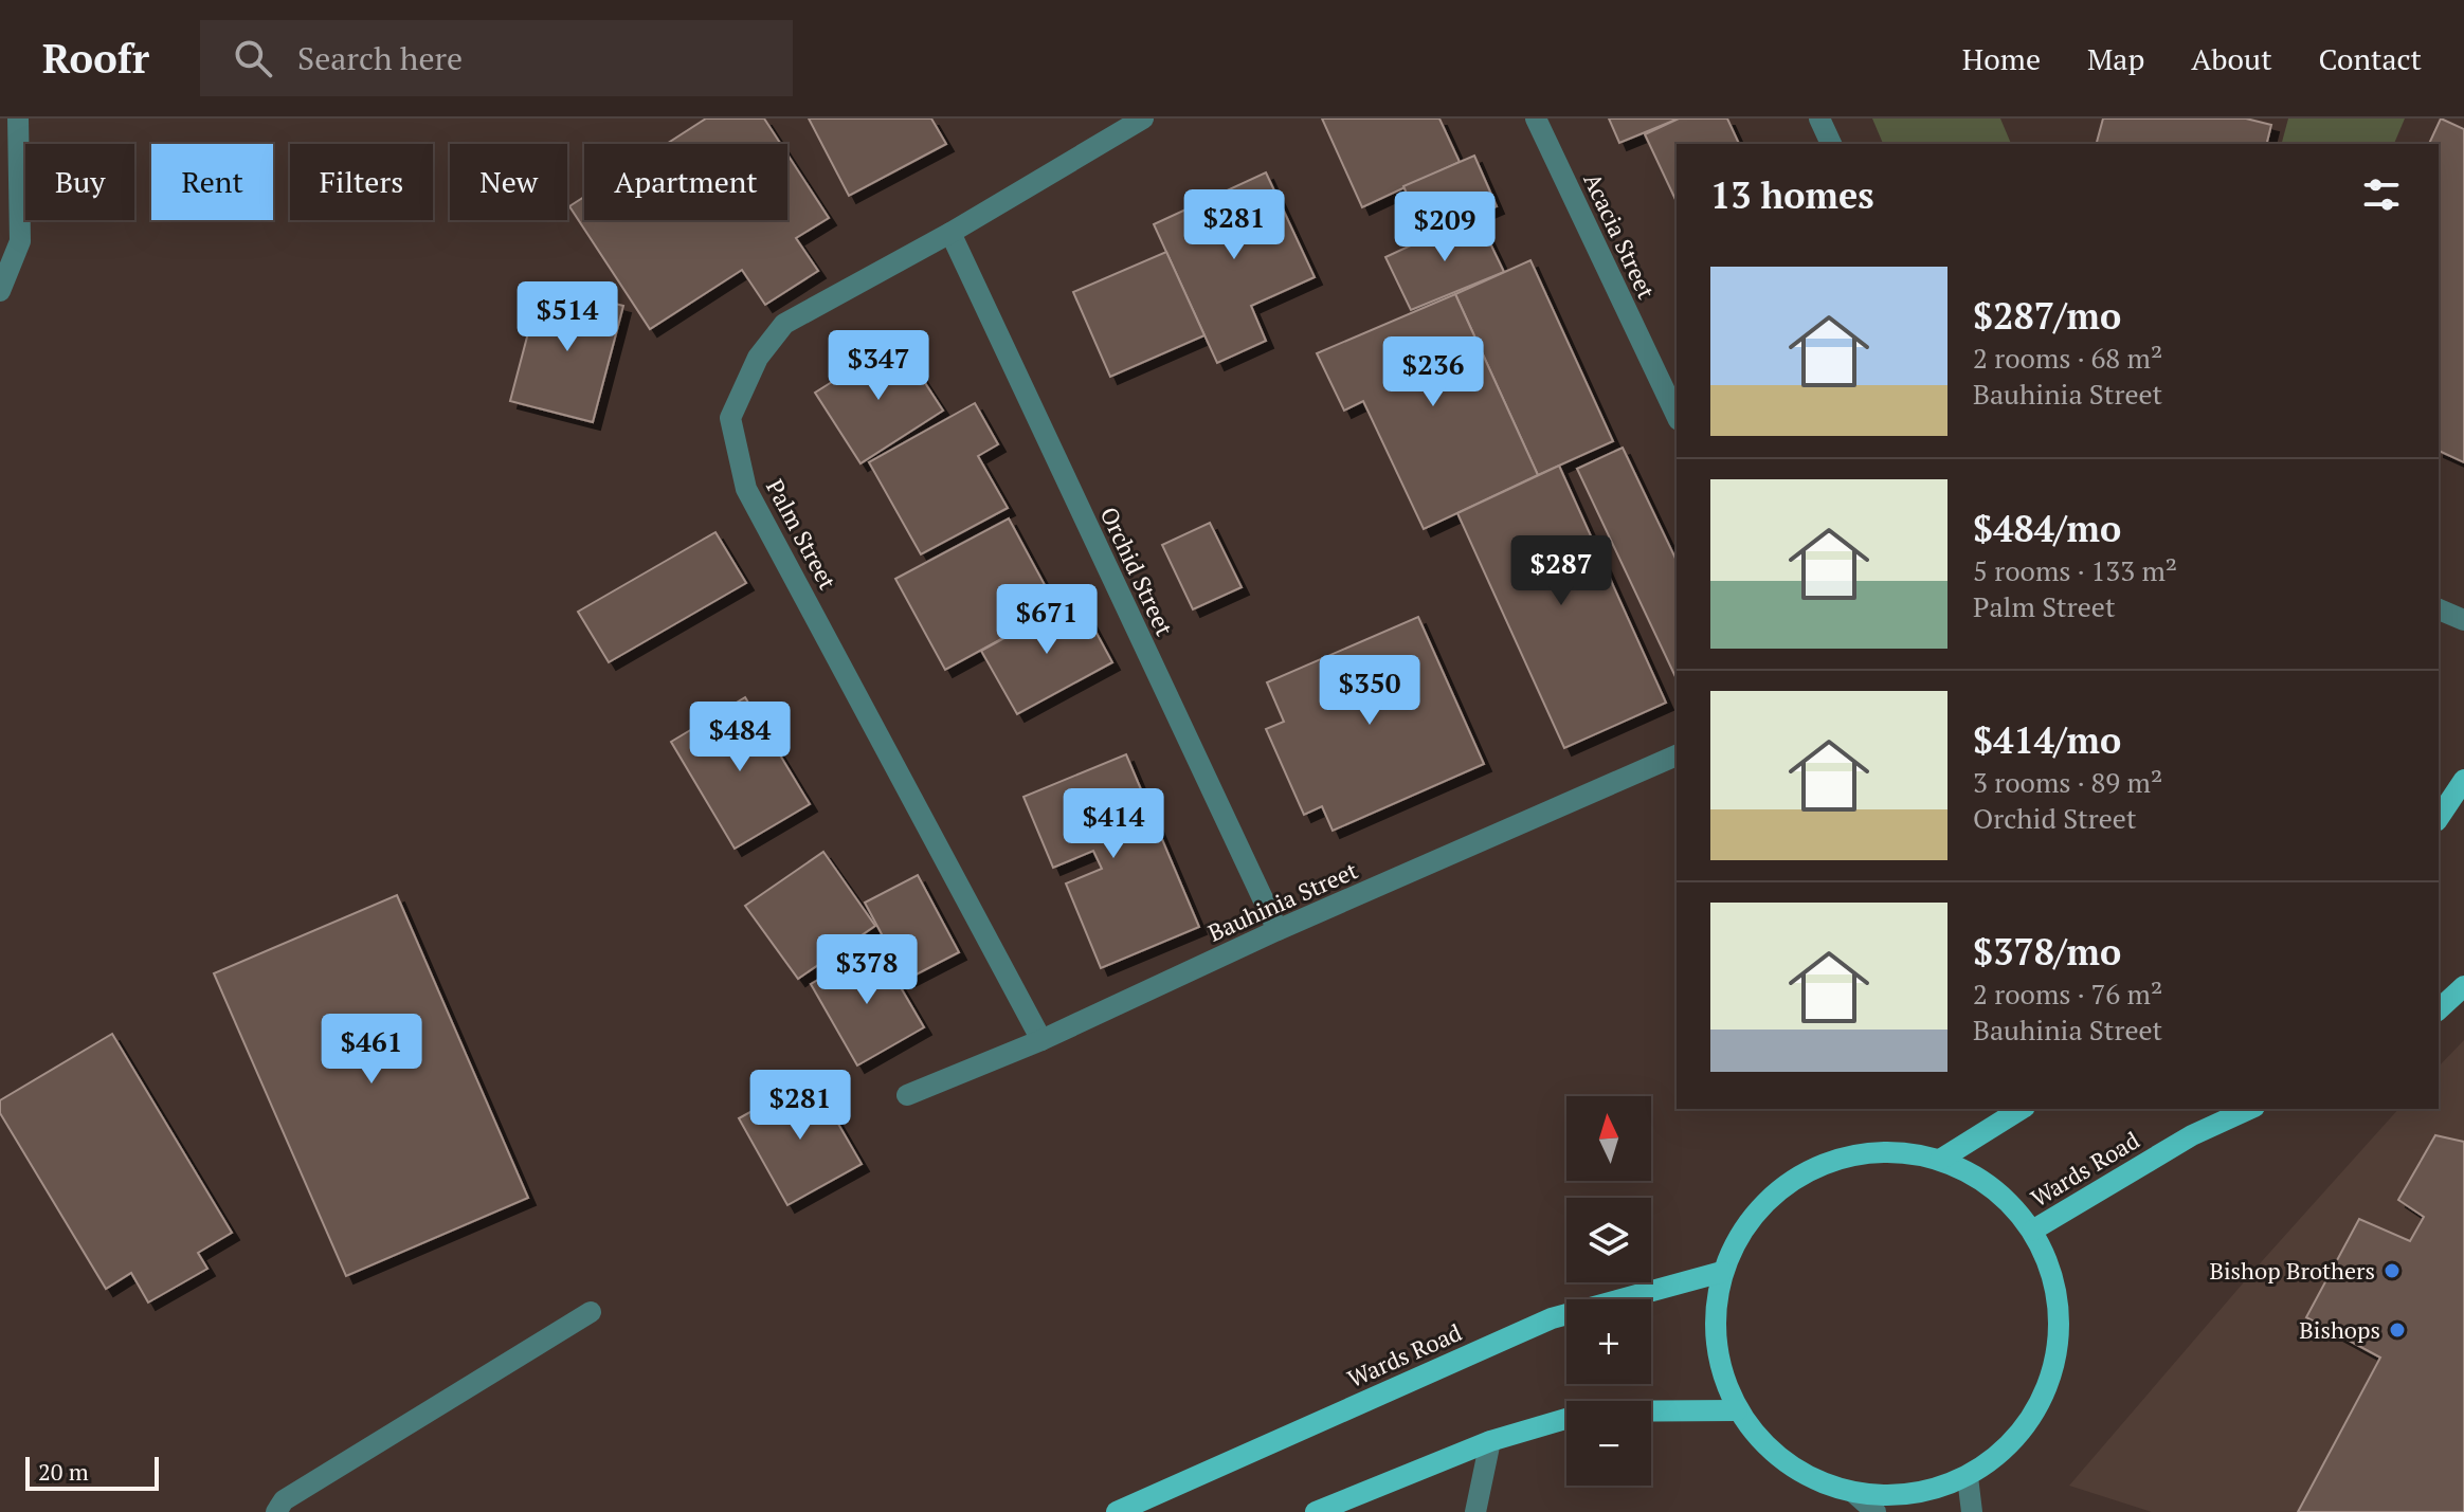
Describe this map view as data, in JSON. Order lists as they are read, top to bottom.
{
  "streets": {
    "main road": ["Wards Road"],
    "street": [
      "Acacia Street",
      "Palm Street",
      "Orchid Street",
      "Bauhinia Street"
    ]
  },
  "crossings": [
    ["Palm Street", "Orchid Street"],
    ["Palm Street", "Bauhinia Street"],
    ["Orchid Street", "Bauhinia Street"]
  ],
  "places": ["Bishop Brothers", "Bishops"],
  "scale_bar": "20 m",
  "north": "top",
  "page": {
    "header": "Roofr",
    "search": "Search here",
    "nav": [
      "Home",
      "Map",
      "About",
      "Contact"
    ],
    "chip": [
      "Buy",
      "Rent",
      "Filters",
      "New",
      "Apartment"
    ],
    "heading": "13 homes",
    "price": [
      "$281",
      "$209",
      "$514",
      "$347",
      "$236",
      "$287",
      "$671",
      "$350",
      "$484",
      "$414",
      "$378",
      "$461",
      "$281"
    ],
    "list": [
      {
        "name": "$287/mo",
        "note": "2 rooms · 68 m² · Bauhinia Street"
      },
      {
        "name": "$484/mo",
        "note": "5 rooms · 133 m² · Palm Street"
      },
      {
        "name": "$414/mo",
        "note": "3 rooms · 89 m² · Orchid Street"
      },
      {
        "name": "$378/mo",
        "note": "2 rooms · 76 m² · Bauhinia Street"
      }
    ],
    "map_buttons": ["+", "−"],
    "scale": "20 m"
  }
}
